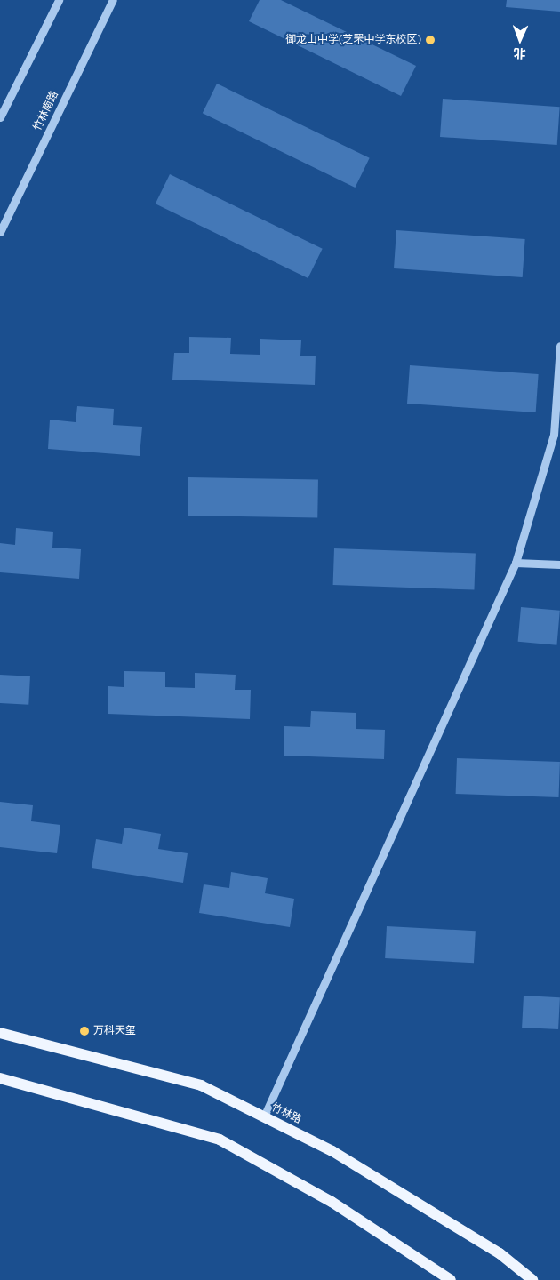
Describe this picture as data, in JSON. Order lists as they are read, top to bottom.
{
  "streets": {
    "main road": ["竹林路"],
    "street": ["竹林南路"]
  },
  "places": ["御龙山中学(芝罘中学东校区)", "万科天玺"],
  "north": "bottom"
}
